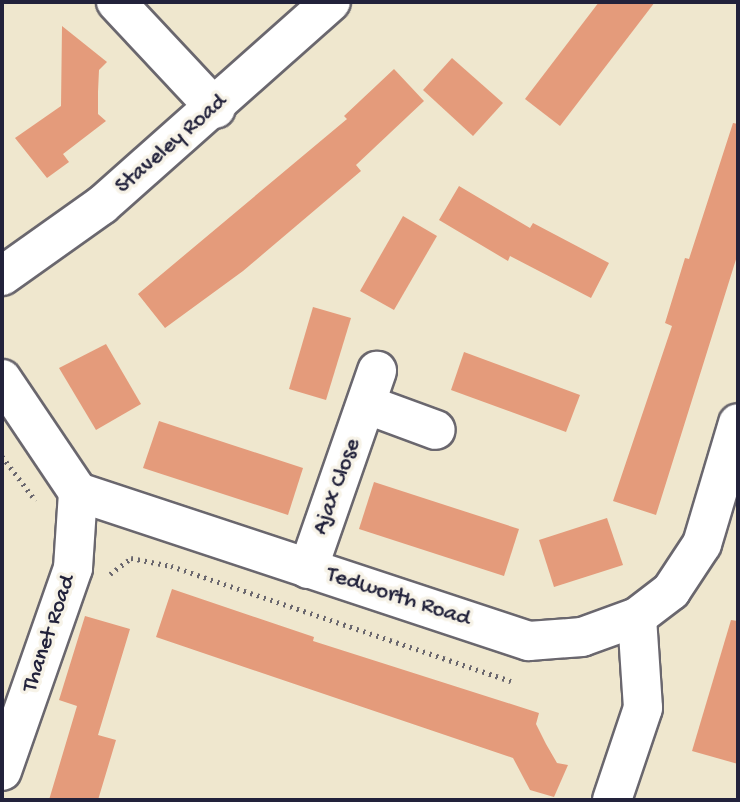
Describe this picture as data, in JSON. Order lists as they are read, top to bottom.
{
  "streets": {
    "street": [
      "Staveley Road",
      "Ajax Close",
      "Tedworth Road",
      "Thanet Road"
    ]
  },
  "crossings": [
    ["Ajax Close", "Tedworth Road"],
    ["Tedworth Road", "Thanet Road"]
  ]
}
